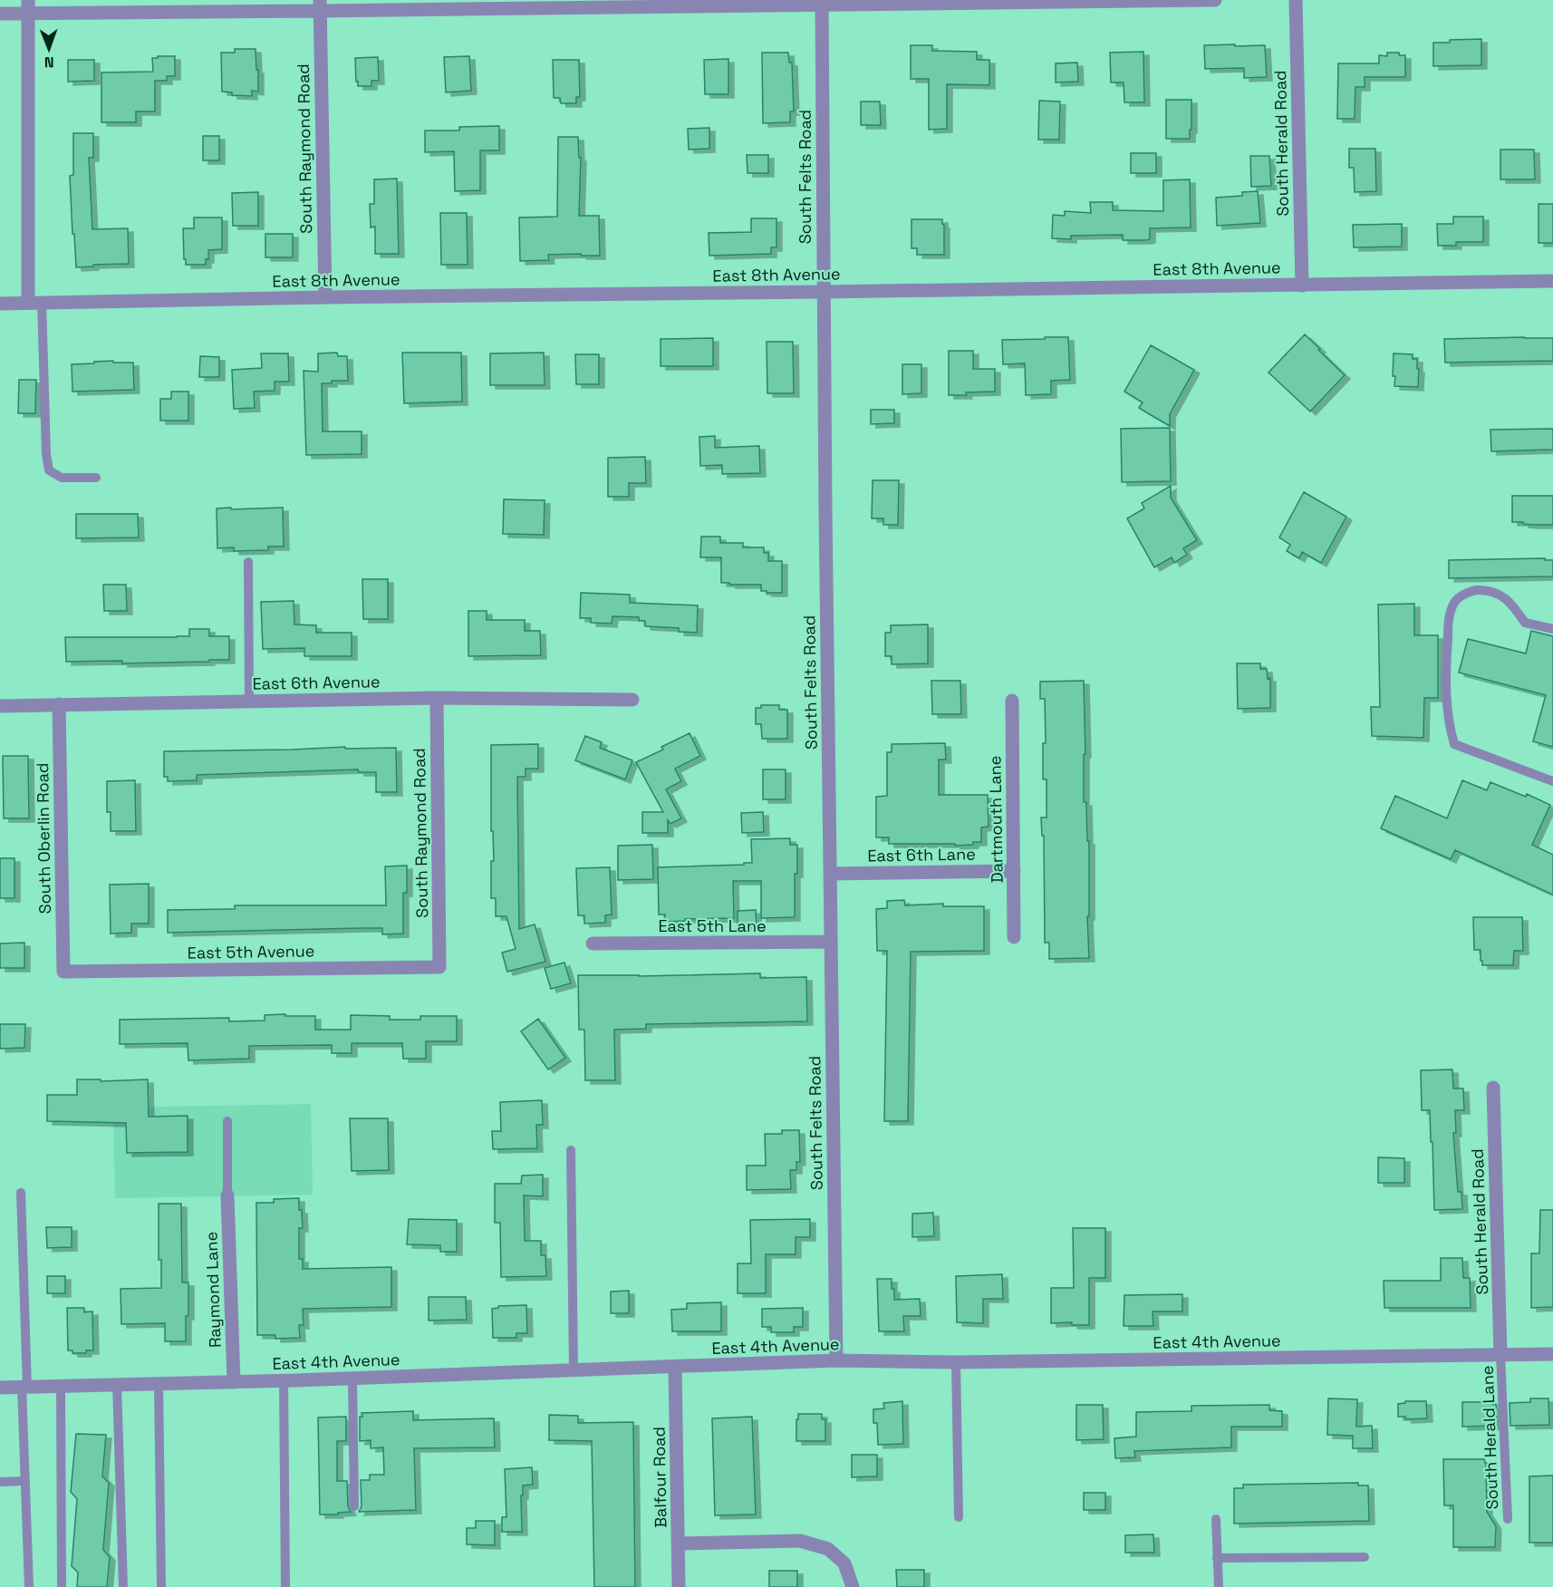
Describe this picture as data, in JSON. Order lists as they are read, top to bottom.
{
  "streets": {
    "street": [
      "South Herald Road",
      "South Raymond Road",
      "South Felts Road",
      "East 8th Avenue",
      "East 6th Avenue",
      "Dartmouth Lane",
      "South Oberlin Road",
      "East 6th Lane",
      "East 5th Lane",
      "East 5th Avenue",
      "Raymond Lane",
      "East 4th Avenue",
      "Balfour Road"
    ],
    "lane": ["South Herald Lane"]
  },
  "crossings": [
    ["South Herald Road", "East 8th Avenue"],
    ["South Herald Road", "East 4th Avenue"],
    ["South Herald Road", "South Herald Lane"],
    ["South Raymond Road", "East 8th Avenue"],
    ["South Raymond Road", "East 6th Avenue"],
    ["South Raymond Road", "East 5th Avenue"],
    ["South Felts Road", "East 8th Avenue"],
    ["South Felts Road", "East 6th Lane"],
    ["South Felts Road", "East 5th Lane"],
    ["South Felts Road", "East 4th Avenue"],
    ["East 6th Avenue", "South Oberlin Road"],
    ["Dartmouth Lane", "East 6th Lane"],
    ["South Oberlin Road", "East 5th Avenue"],
    ["Raymond Lane", "East 4th Avenue"],
    ["East 4th Avenue", "South Herald Lane"],
    ["East 4th Avenue", "Balfour Road"]
  ],
  "north": "bottom"
}
